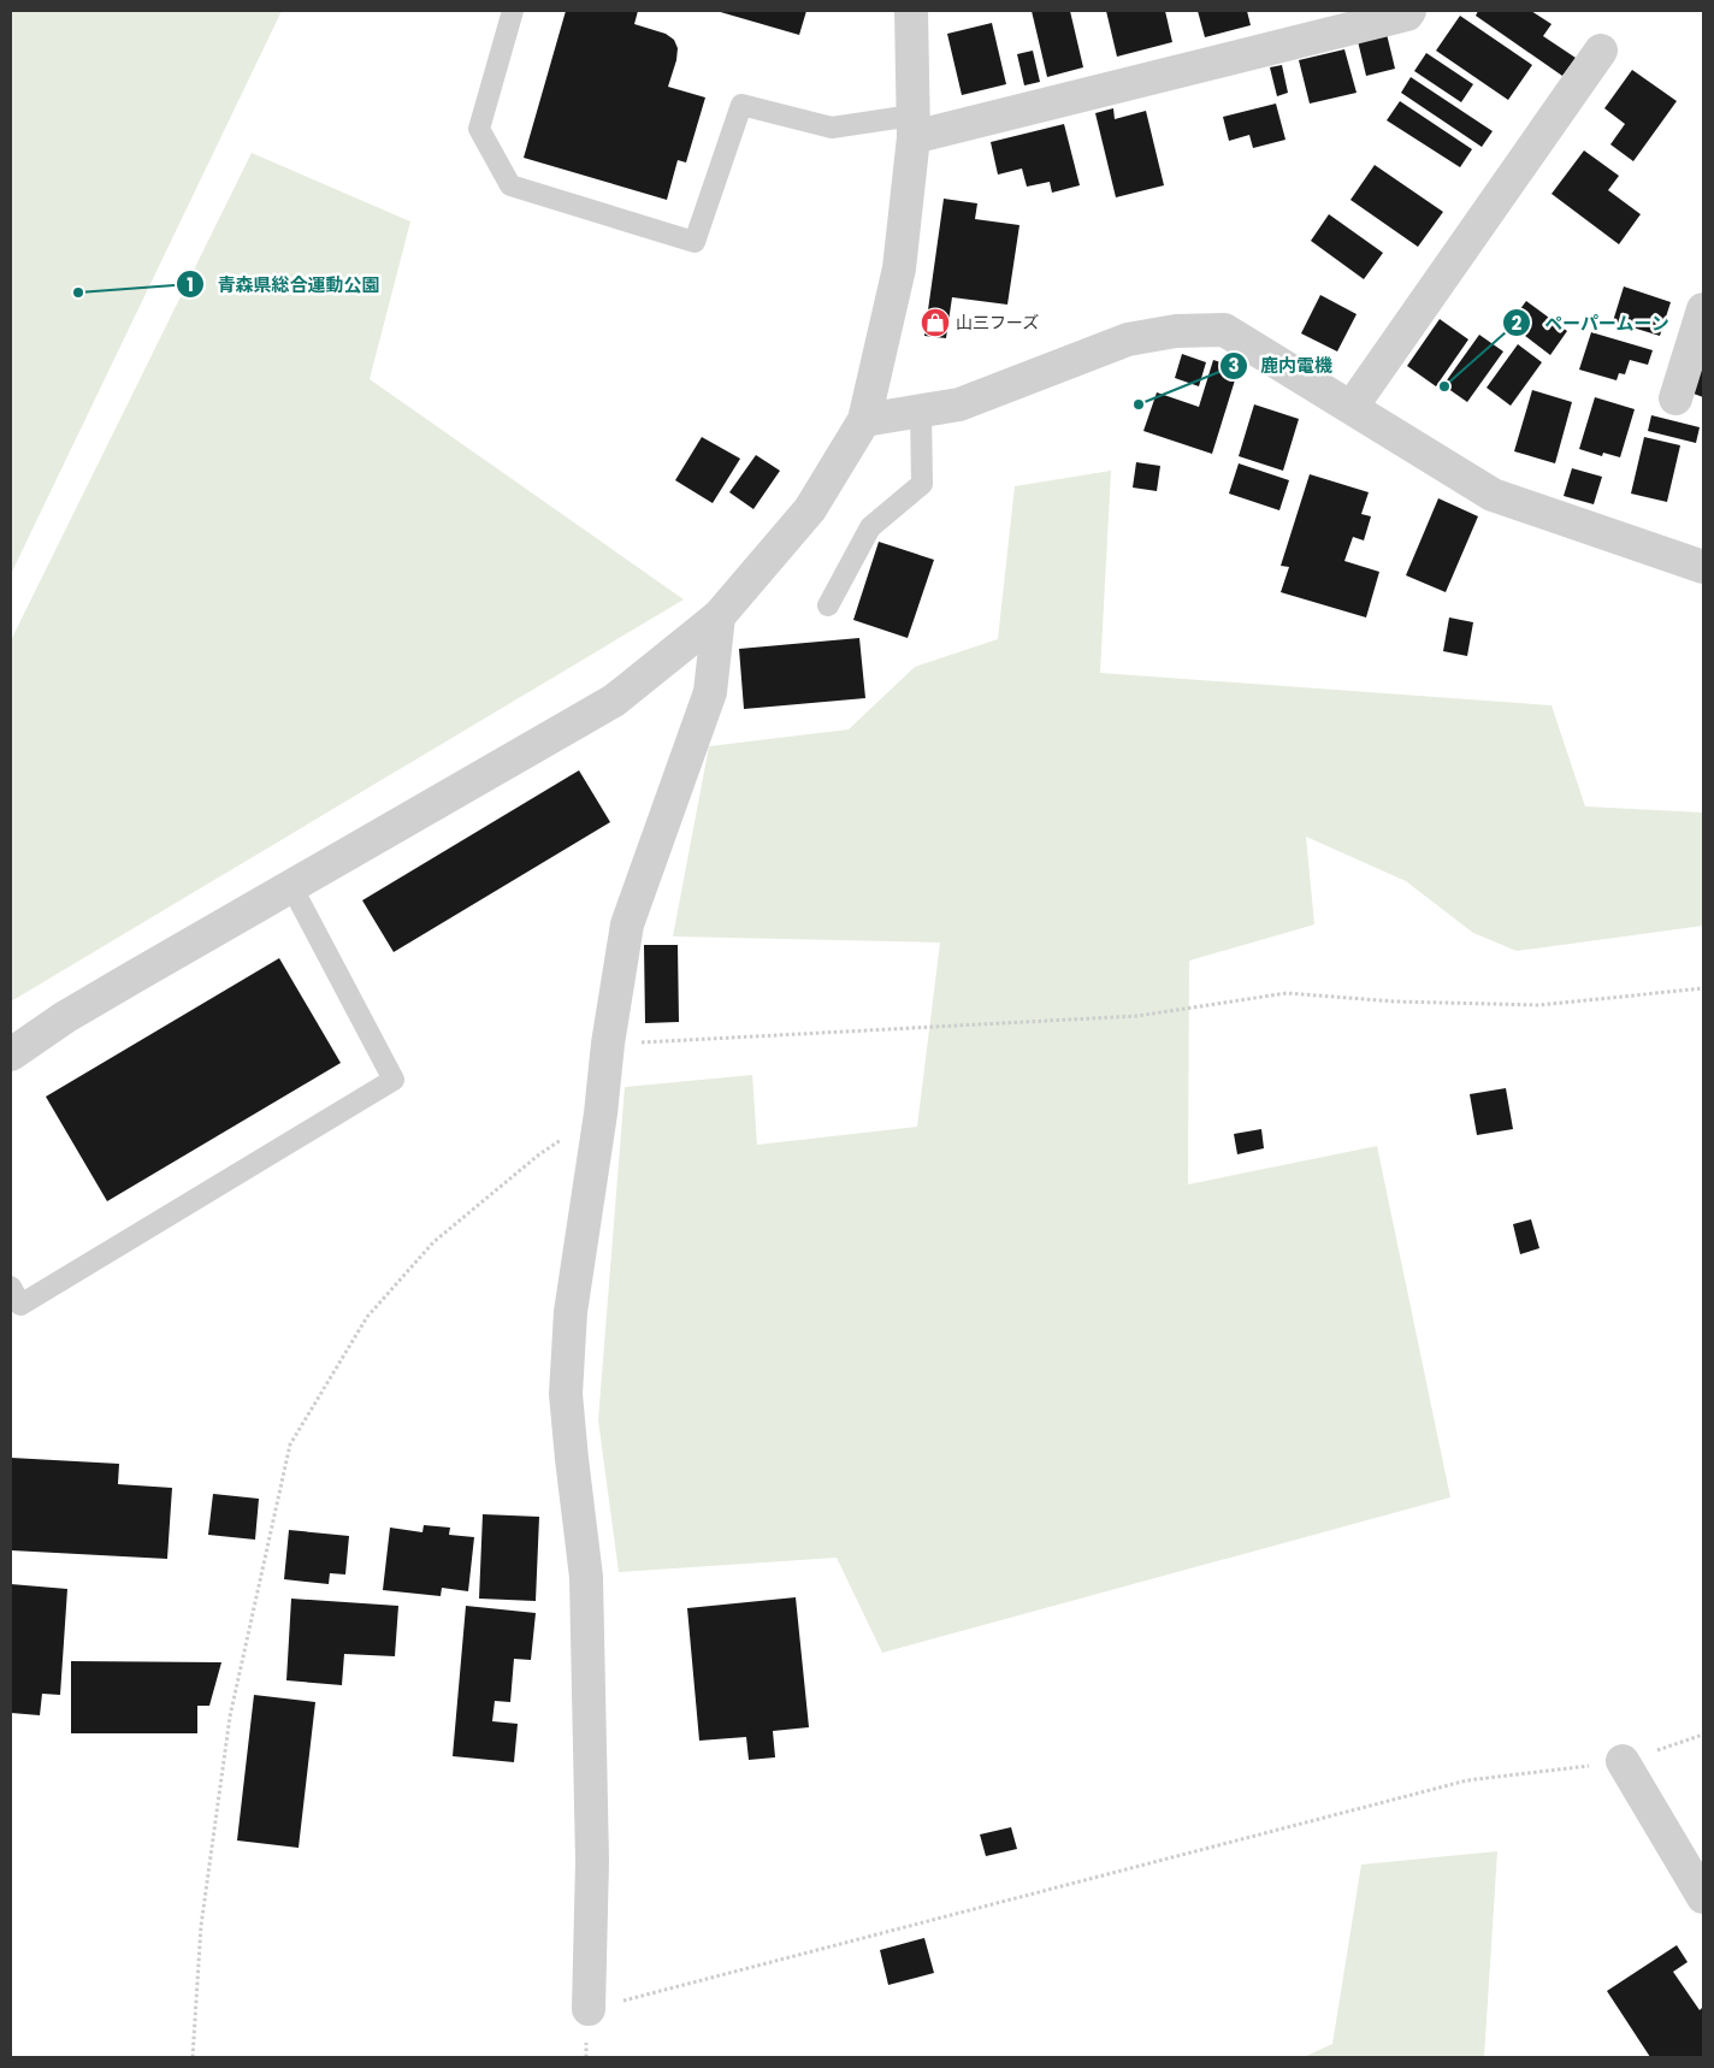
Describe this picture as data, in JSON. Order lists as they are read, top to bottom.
{
  "places": {
    "other": ["青森県総合運動公園", "ペーパームーン", "鹿内電機"],
    "shop": ["山三フーズ"]
  }
}
